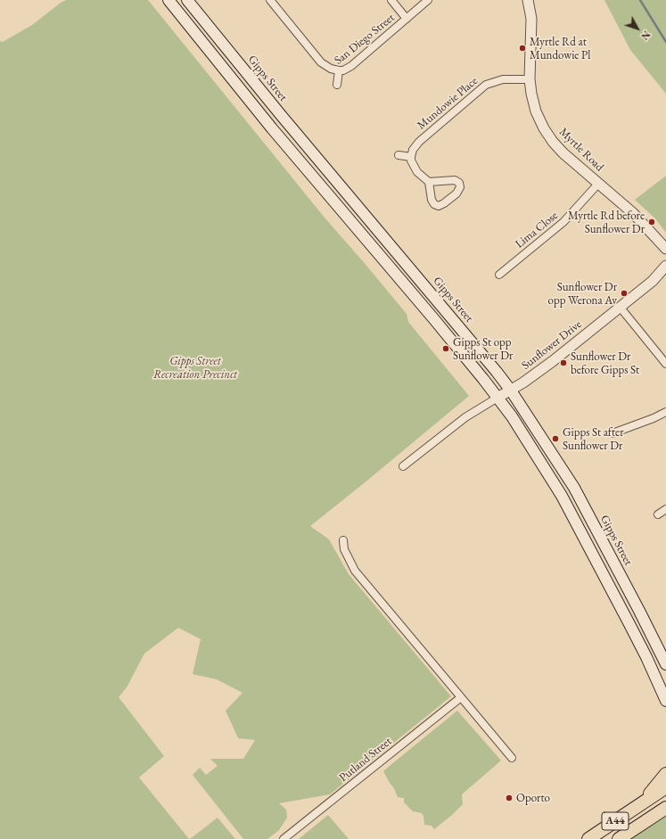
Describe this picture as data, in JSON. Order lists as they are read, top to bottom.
{
  "streets": {
    "highway": ["A44"],
    "main road": ["Gipps Street"],
    "street": [
      "San Diego Street",
      "Mundowie Place",
      "Myrtle Road",
      "Lima Close",
      "Sunflower Drive",
      "Putland Street"
    ]
  },
  "crossings": [
    ["Gipps Street", "Sunflower Drive"],
    ["Mundowie Place", "Myrtle Road"],
    ["Myrtle Road", "Lima Close"]
  ],
  "parks": ["Gipps Street Recreation Precinct"],
  "places": [
    "Myrtle Rd at Mundowie Pl",
    "Myrtle Rd before Sunflower Dr",
    "Sunflower Dr opp Werona Av",
    "Gipps St opp Sunflower Dr",
    "Sunflower Dr before Gipps St",
    "Gipps St after Sunflower Dr",
    "Oporto"
  ],
  "north": "bottom right"
}
